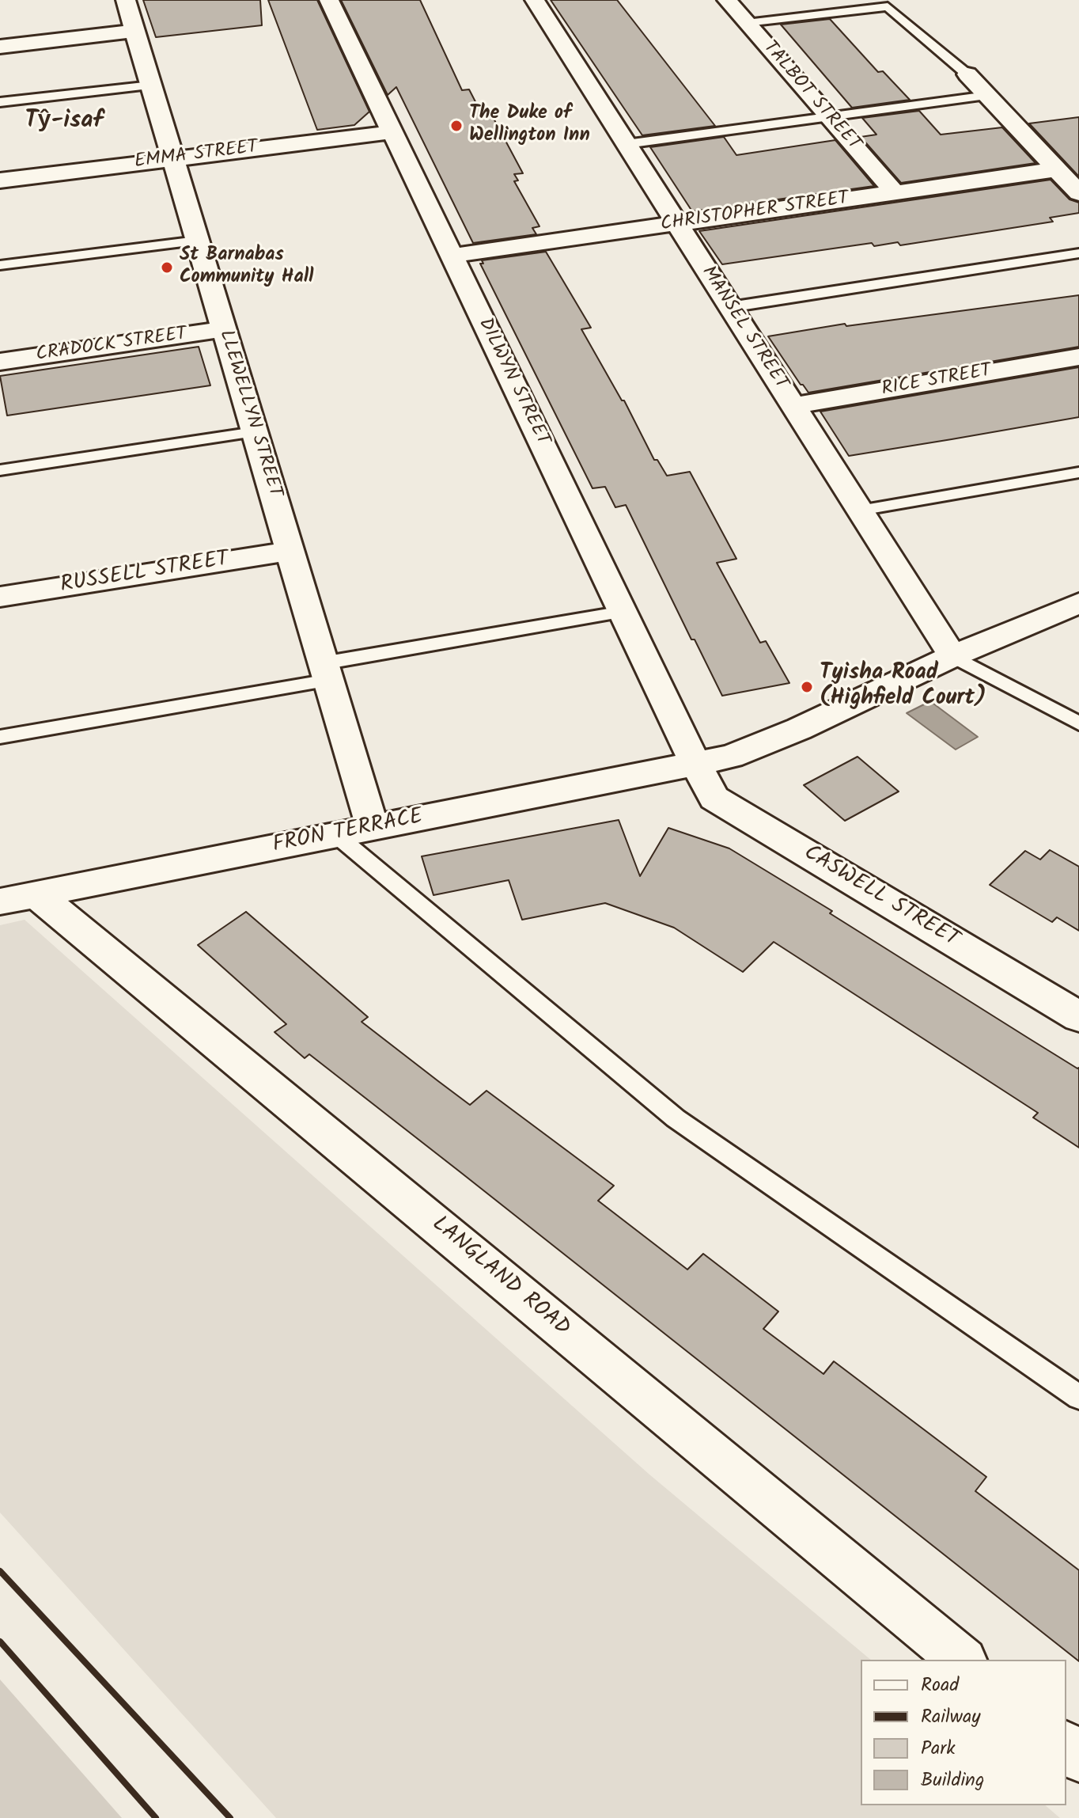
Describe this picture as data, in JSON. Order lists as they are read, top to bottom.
{
  "streets": {
    "street": [
      "TALBOT STREET",
      "EMMA STREET",
      "CHRISTOPHER STREET",
      "MANSEL STREET",
      "CRADOCK STREET",
      "RICE STREET",
      "DILWYN STREET",
      "LLEWELLYN STREET",
      "RUSSELL STREET",
      "FRON TERRACE",
      "CASWELL STREET",
      "LANGLAND ROAD"
    ]
  },
  "crossings": [
    ["TALBOT STREET", "CHRISTOPHER STREET"],
    ["EMMA STREET", "DILWYN STREET"],
    ["EMMA STREET", "LLEWELLYN STREET"],
    ["CHRISTOPHER STREET", "MANSEL STREET"],
    ["CHRISTOPHER STREET", "DILWYN STREET"],
    ["MANSEL STREET", "RICE STREET"],
    ["MANSEL STREET", "FRON TERRACE"],
    ["CRADOCK STREET", "LLEWELLYN STREET"],
    ["DILWYN STREET", "FRON TERRACE"],
    ["DILWYN STREET", "CASWELL STREET"],
    ["LLEWELLYN STREET", "RUSSELL STREET"],
    ["LLEWELLYN STREET", "FRON TERRACE"],
    ["FRON TERRACE", "CASWELL STREET"],
    ["FRON TERRACE", "LANGLAND ROAD"]
  ],
  "districts": ["Tŷ-isaf"],
  "places": ["The Duke of Wellington Inn", "St Barnabas Community Hall", "Tyisha Road (Highfield Court)"],
  "legend": [
    "Road",
    "Railway",
    "Park",
    "Building"
  ]
}
